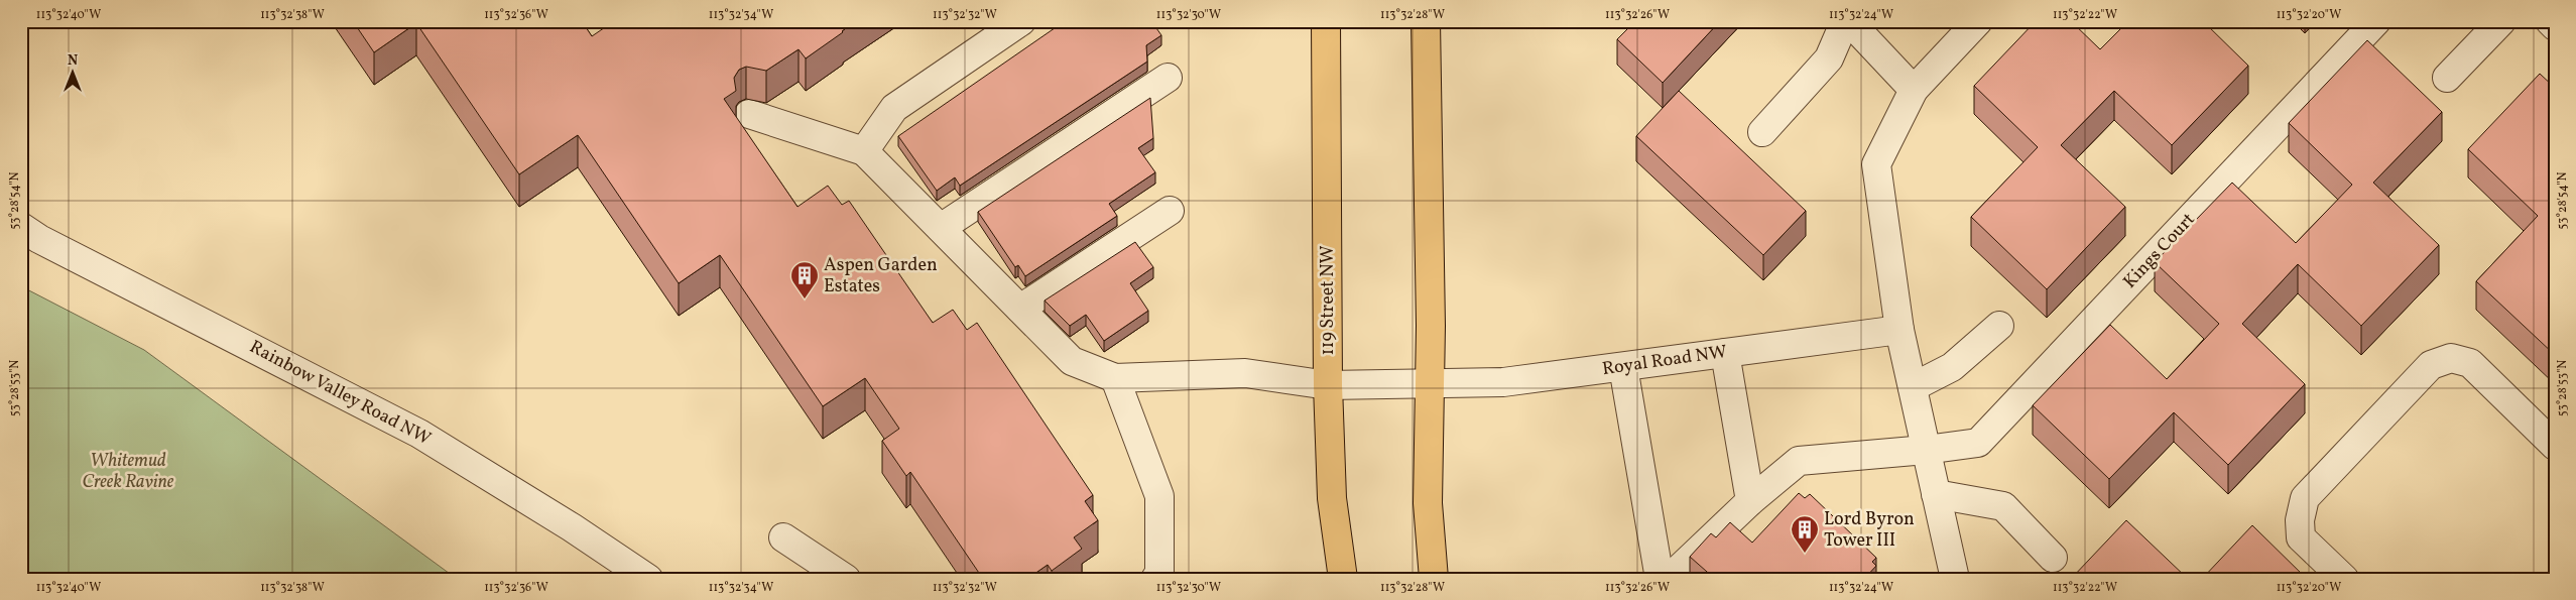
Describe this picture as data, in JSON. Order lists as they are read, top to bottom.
{
  "streets": {
    "main road": ["119 Street NW"],
    "street": ["Kings Court", "Royal Road NW", "Rainbow Valley Road NW"]
  },
  "crossings": [
    ["119 Street NW", "Royal Road NW"]
  ],
  "parks": ["Whitemud Creek Ravine"],
  "places": {
    "building": ["Aspen Garden Estates", "Lord Byron Tower III"]
  },
  "north": "top",
  "coordinates": [
    "113°32'40\"W",
    "113°32'38\"W",
    "113°32'36\"W",
    "113°32'34\"W",
    "113°32'32\"W",
    "113°32'30\"W",
    "113°32'28\"W",
    "113°32'26\"W",
    "113°32'24\"W",
    "113°32'22\"W",
    "113°32'20\"W",
    "53°28'54\"N",
    "53°28'53\"N"
  ]
}
